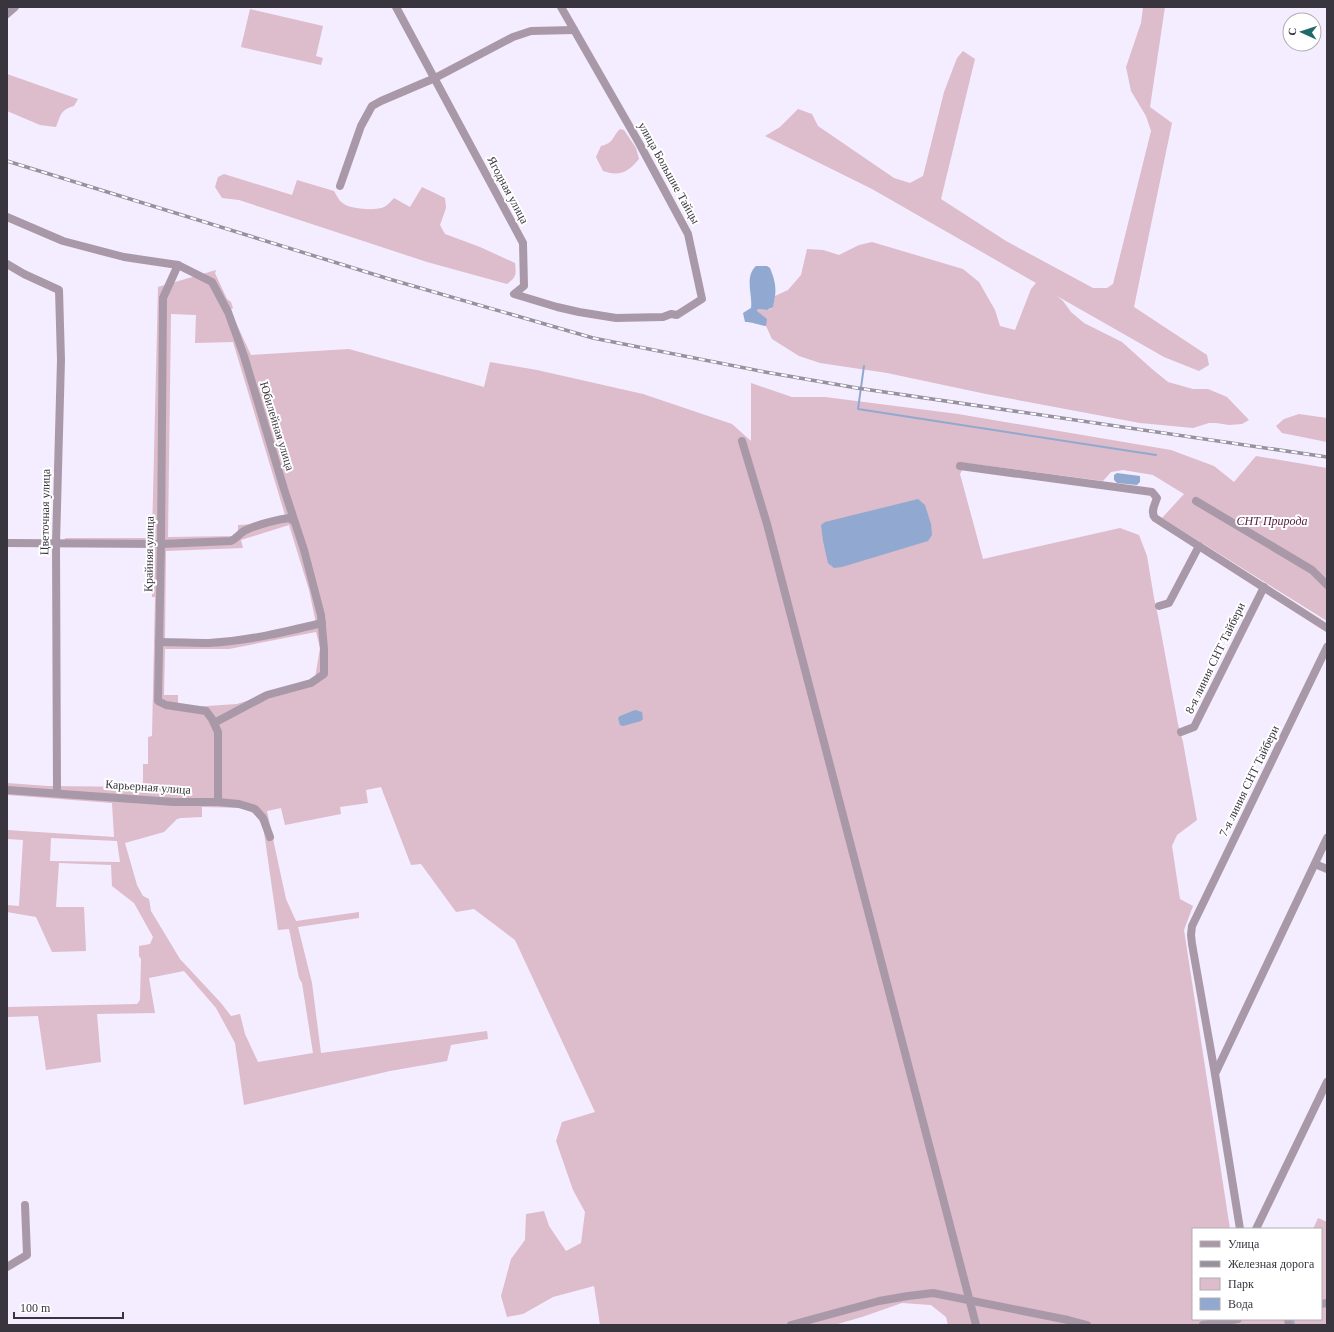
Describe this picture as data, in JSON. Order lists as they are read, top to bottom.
{
  "streets": {
    "street": [
      "улица Большие Тайцы",
      "Ягодная улица",
      "Юбилейная улица",
      "Цветочная улица",
      "Крайняя улица",
      "8-я линия СНТ Тайбери",
      "7-я линия СНТ Тайбери",
      "Карьерная улица"
    ]
  },
  "crossings": [
    ["улица Большие Тайцы", "Ягодная улица"],
    ["Юбилейная улица", "Крайняя улица"],
    ["Цветочная улица", "Карьерная улица"]
  ],
  "parks": ["СНТ Природа"],
  "legend": [
    "Улица",
    "Железная дорога",
    "Парк",
    "Вода"
  ],
  "scale_bar": "100 m",
  "north": "left"
}
